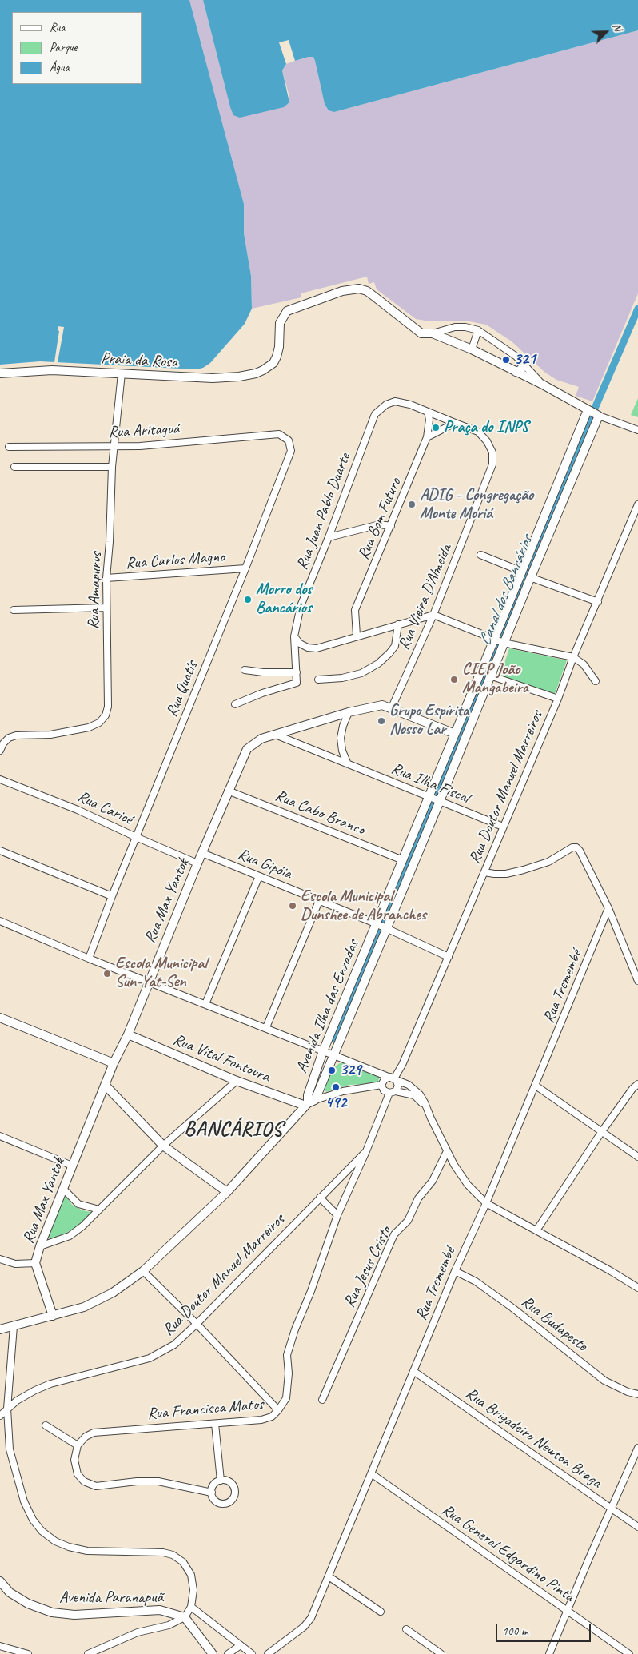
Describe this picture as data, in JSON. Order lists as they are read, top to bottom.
{
  "streets": {
    "street": [
      "Praia da Rosa",
      "Rua Aritaguá",
      "Rua Juan Pablo Duarte",
      "Rua Bom Futuro",
      "Rua Carlos Magno",
      "Rua Amapurus",
      "Rua Vieira D'Almeida",
      "Rua Quatís",
      "Rua Ilha Fiscal",
      "Rua Doutor Manuel Marreiros",
      "Rua Caricé",
      "Rua Cabo Branco",
      "Rua Gipóia",
      "Rua Max Yantok",
      "Rua Tremembé",
      "Avenida Ilha das Enxadas",
      "Rua Vital Fontoura",
      "Rua Jesus Cristo",
      "Rua Budapeste",
      "Rua Francisca Matos",
      "Rua Brigadeiro Newton Braga",
      "Rua General Edgardino Pinta",
      "Avenida Paranapuã"
    ]
  },
  "crossings": [
    ["Praia da Rosa", "Rua Amapurus"],
    ["Rua Aritaguá", "Rua Amapurus"],
    ["Rua Aritaguá", "Rua Quatís"],
    ["Rua Juan Pablo Duarte", "Rua Bom Futuro"],
    ["Rua Juan Pablo Duarte", "Rua Vieira D'Almeida"],
    ["Rua Bom Futuro", "Rua Vieira D'Almeida"],
    ["Rua Carlos Magno", "Rua Amapurus"],
    ["Rua Carlos Magno", "Rua Quatís"],
    ["Rua Vieira D'Almeida", "Rua Max Yantok"],
    ["Rua Quatís", "Rua Caricé"],
    ["Rua Ilha Fiscal", "Rua Doutor Manuel Marreiros"],
    ["Rua Ilha Fiscal", "Rua Max Yantok"],
    ["Rua Ilha Fiscal", "Avenida Ilha das Enxadas"],
    ["Rua Doutor Manuel Marreiros", "Rua Gipóia"],
    ["Rua Doutor Manuel Marreiros", "Rua Francisca Matos"],
    ["Rua Caricé", "Rua Max Yantok"],
    ["Rua Cabo Branco", "Rua Max Yantok"],
    ["Rua Cabo Branco", "Avenida Ilha das Enxadas"],
    ["Rua Gipóia", "Rua Max Yantok"],
    ["Rua Gipóia", "Avenida Ilha das Enxadas"],
    ["Rua Max Yantok", "Avenida Ilha das Enxadas"],
    ["Rua Max Yantok", "Rua Vital Fontoura"],
    ["Rua Tremembé", "Rua Budapeste"],
    ["Rua Tremembé", "Rua Brigadeiro Newton Braga"],
    ["Rua Tremembé", "Rua General Edgardino Pinta"],
    ["Avenida Ilha das Enxadas", "Rua Vital Fontoura"]
  ],
  "districts": ["BANCÁRIOS"],
  "water": ["Canal dos Bancários"],
  "places": [
    "321",
    "Praça do INPS",
    "ADIG - Congregação Monte Moriá",
    "Morro dos Bancários",
    "CIEP João Mangabeira",
    "Grupo Espírita Nosso Lar",
    "Escola Municipal Dunshee de Abranches",
    "Escola Municipal Sun-Yat-Sen",
    "329",
    "492"
  ],
  "legend": ["Rua", "Parque", "Água"],
  "scale_bar": "100 m",
  "north": "top right"
}
